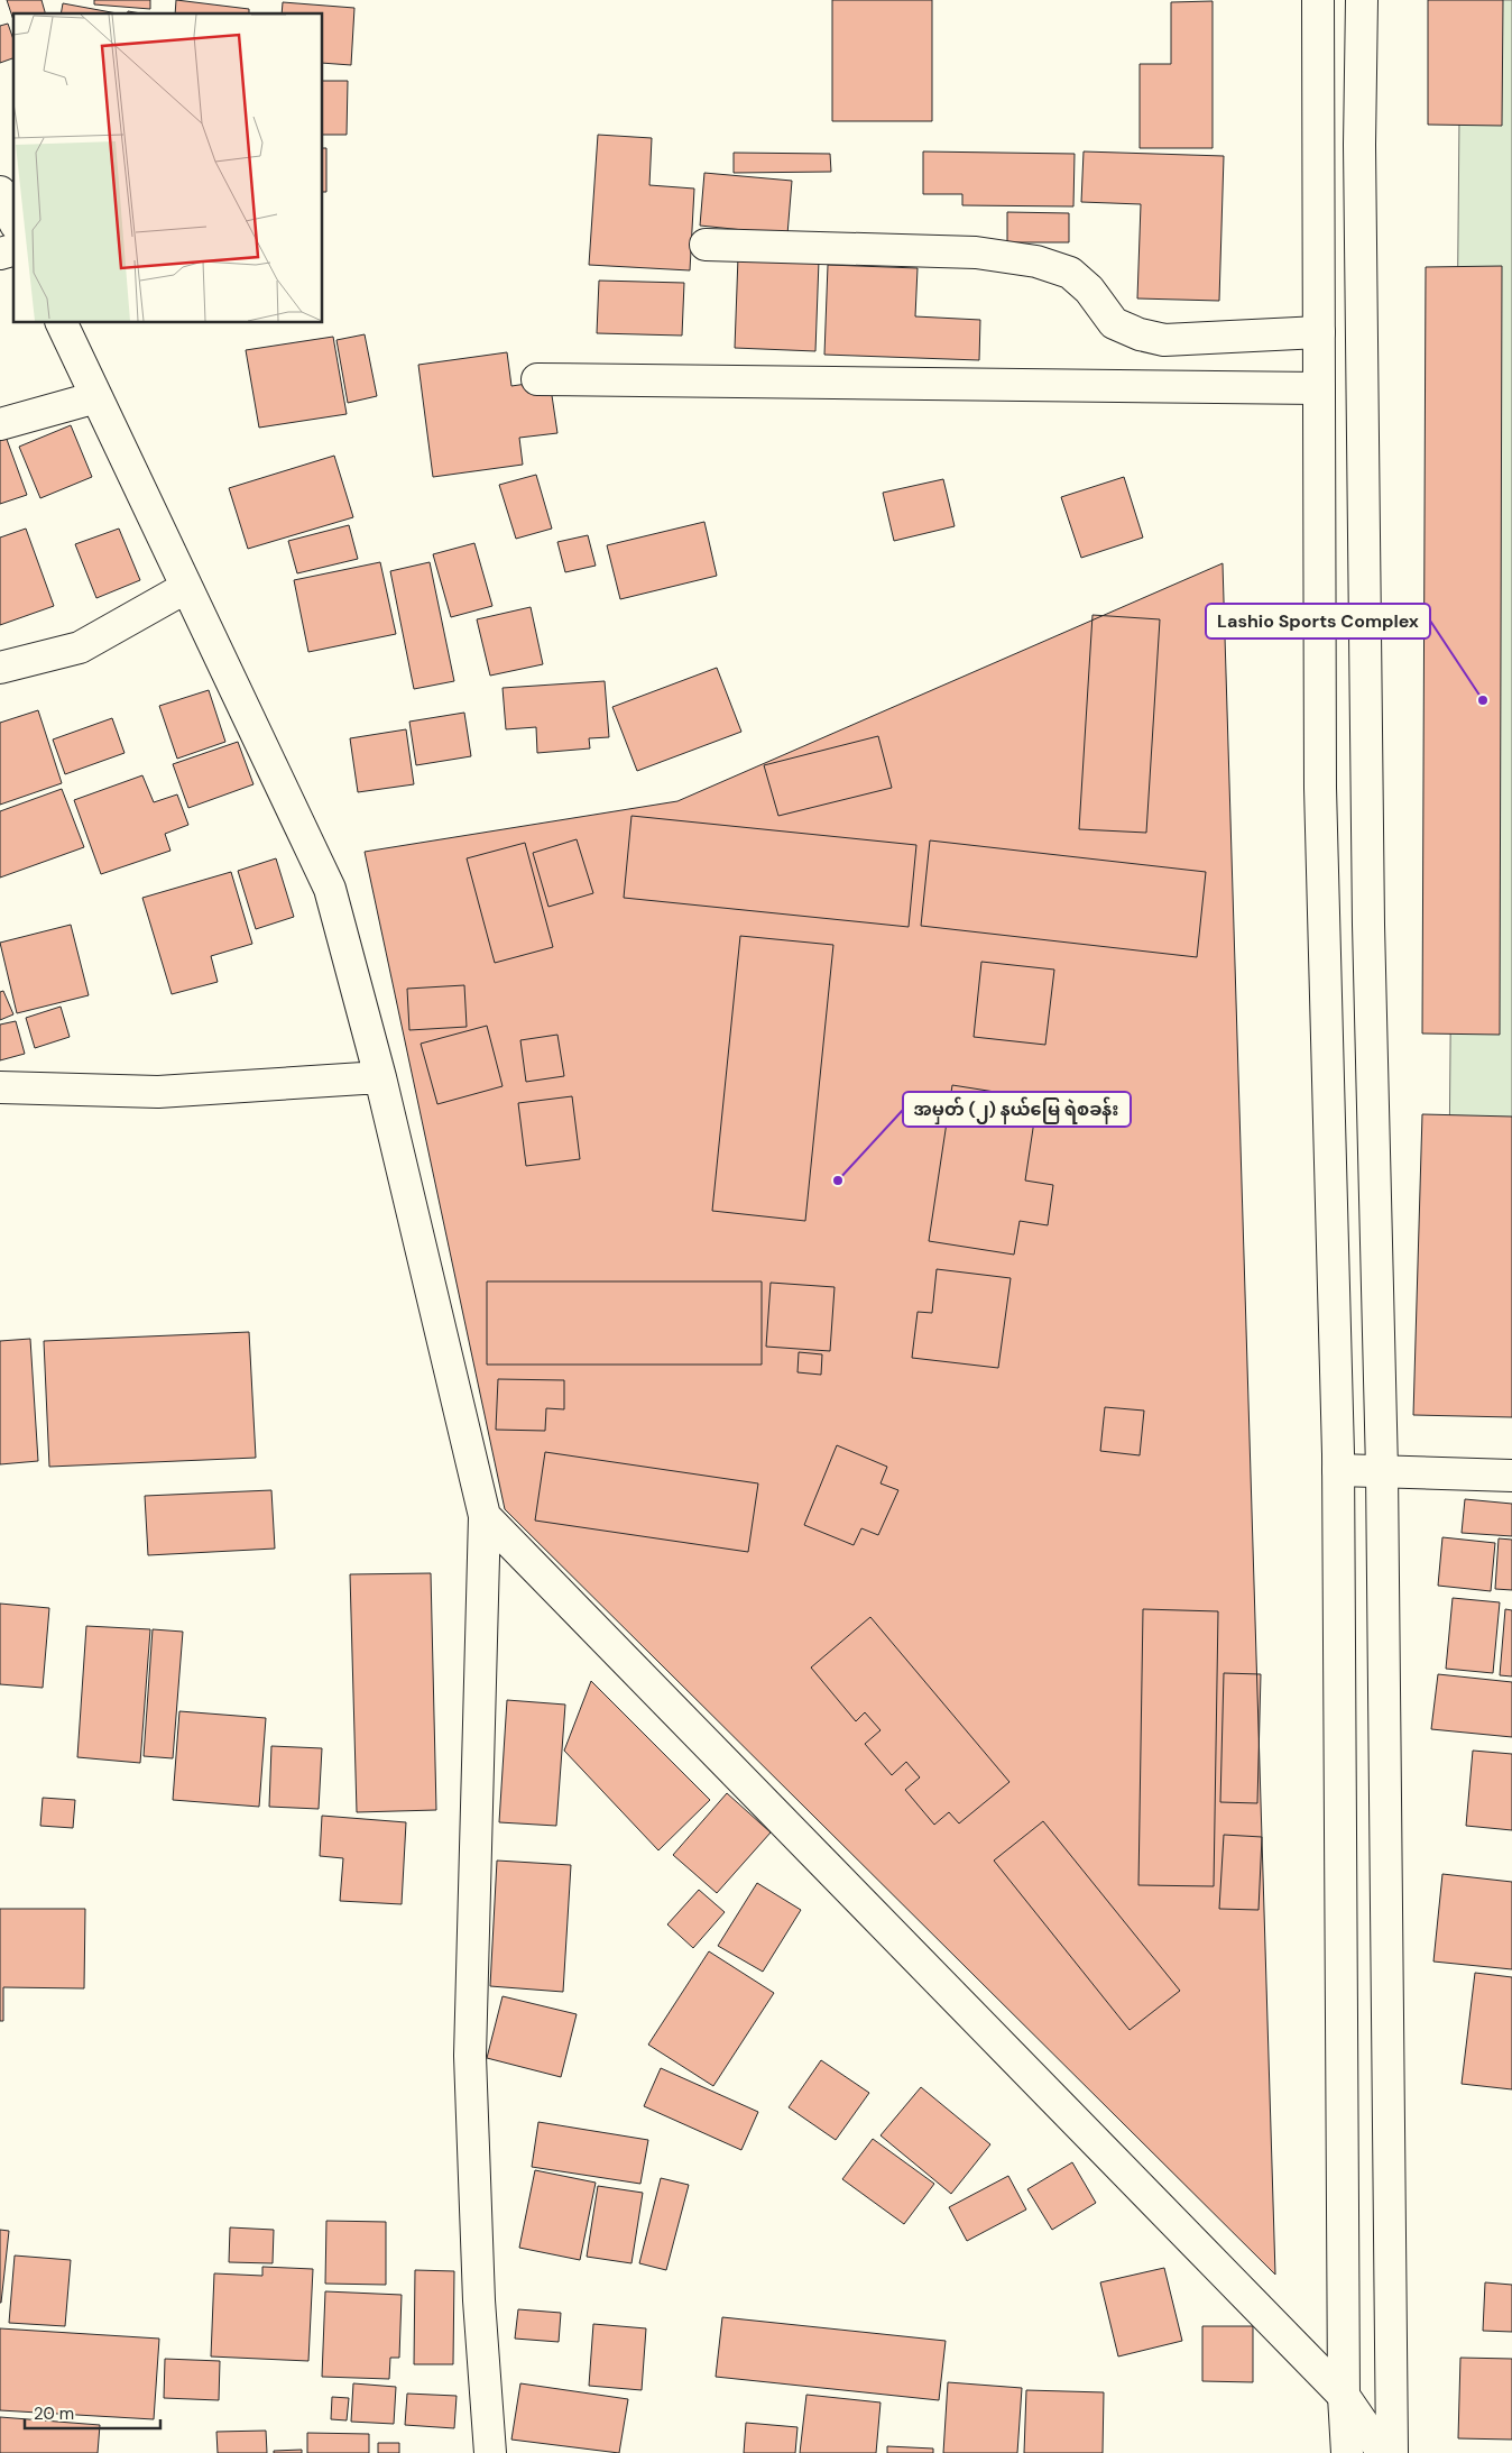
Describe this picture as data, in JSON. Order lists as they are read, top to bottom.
{
  "places": ["Lashio Sports Complex", "အမှတ် (၂) နယ်မြေ ရဲစခန်း"],
  "scale_bar": "20 m"
}
